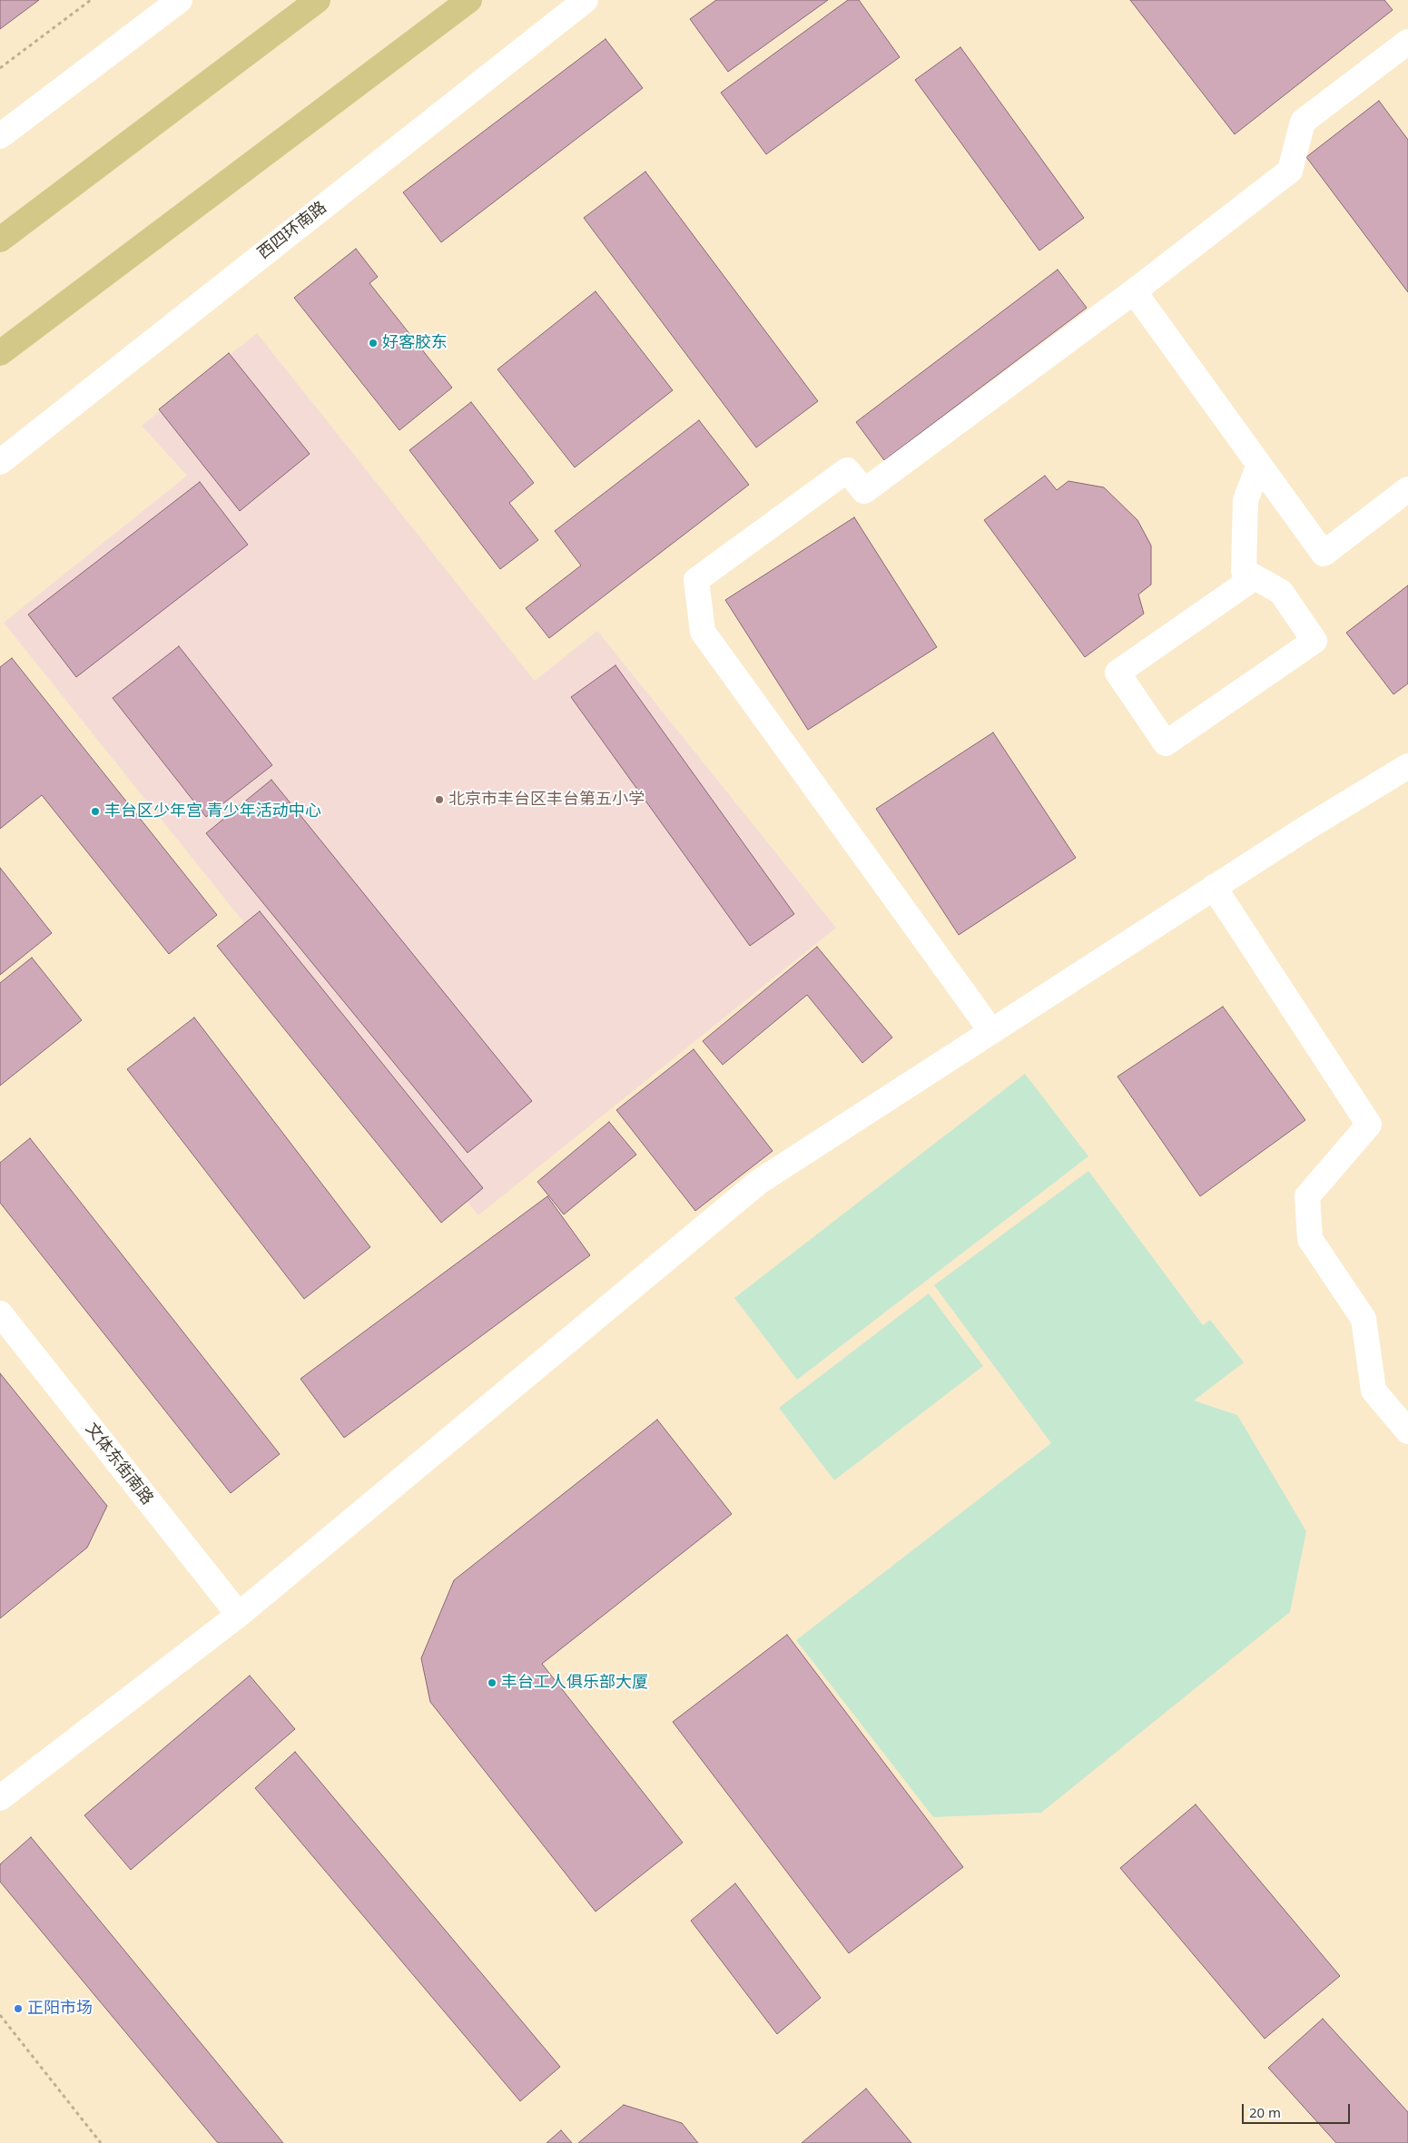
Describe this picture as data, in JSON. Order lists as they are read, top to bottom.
{
  "streets": {
    "street": ["西四环南路", "文体东街南路"]
  },
  "places": [
    "好客胶东",
    "北京市丰台区丰台第五小学",
    "丰台区少年宫 青少年活动中心",
    "丰台工人俱乐部大厦",
    "正阳市场"
  ],
  "scale_bar": "20 m"
}
